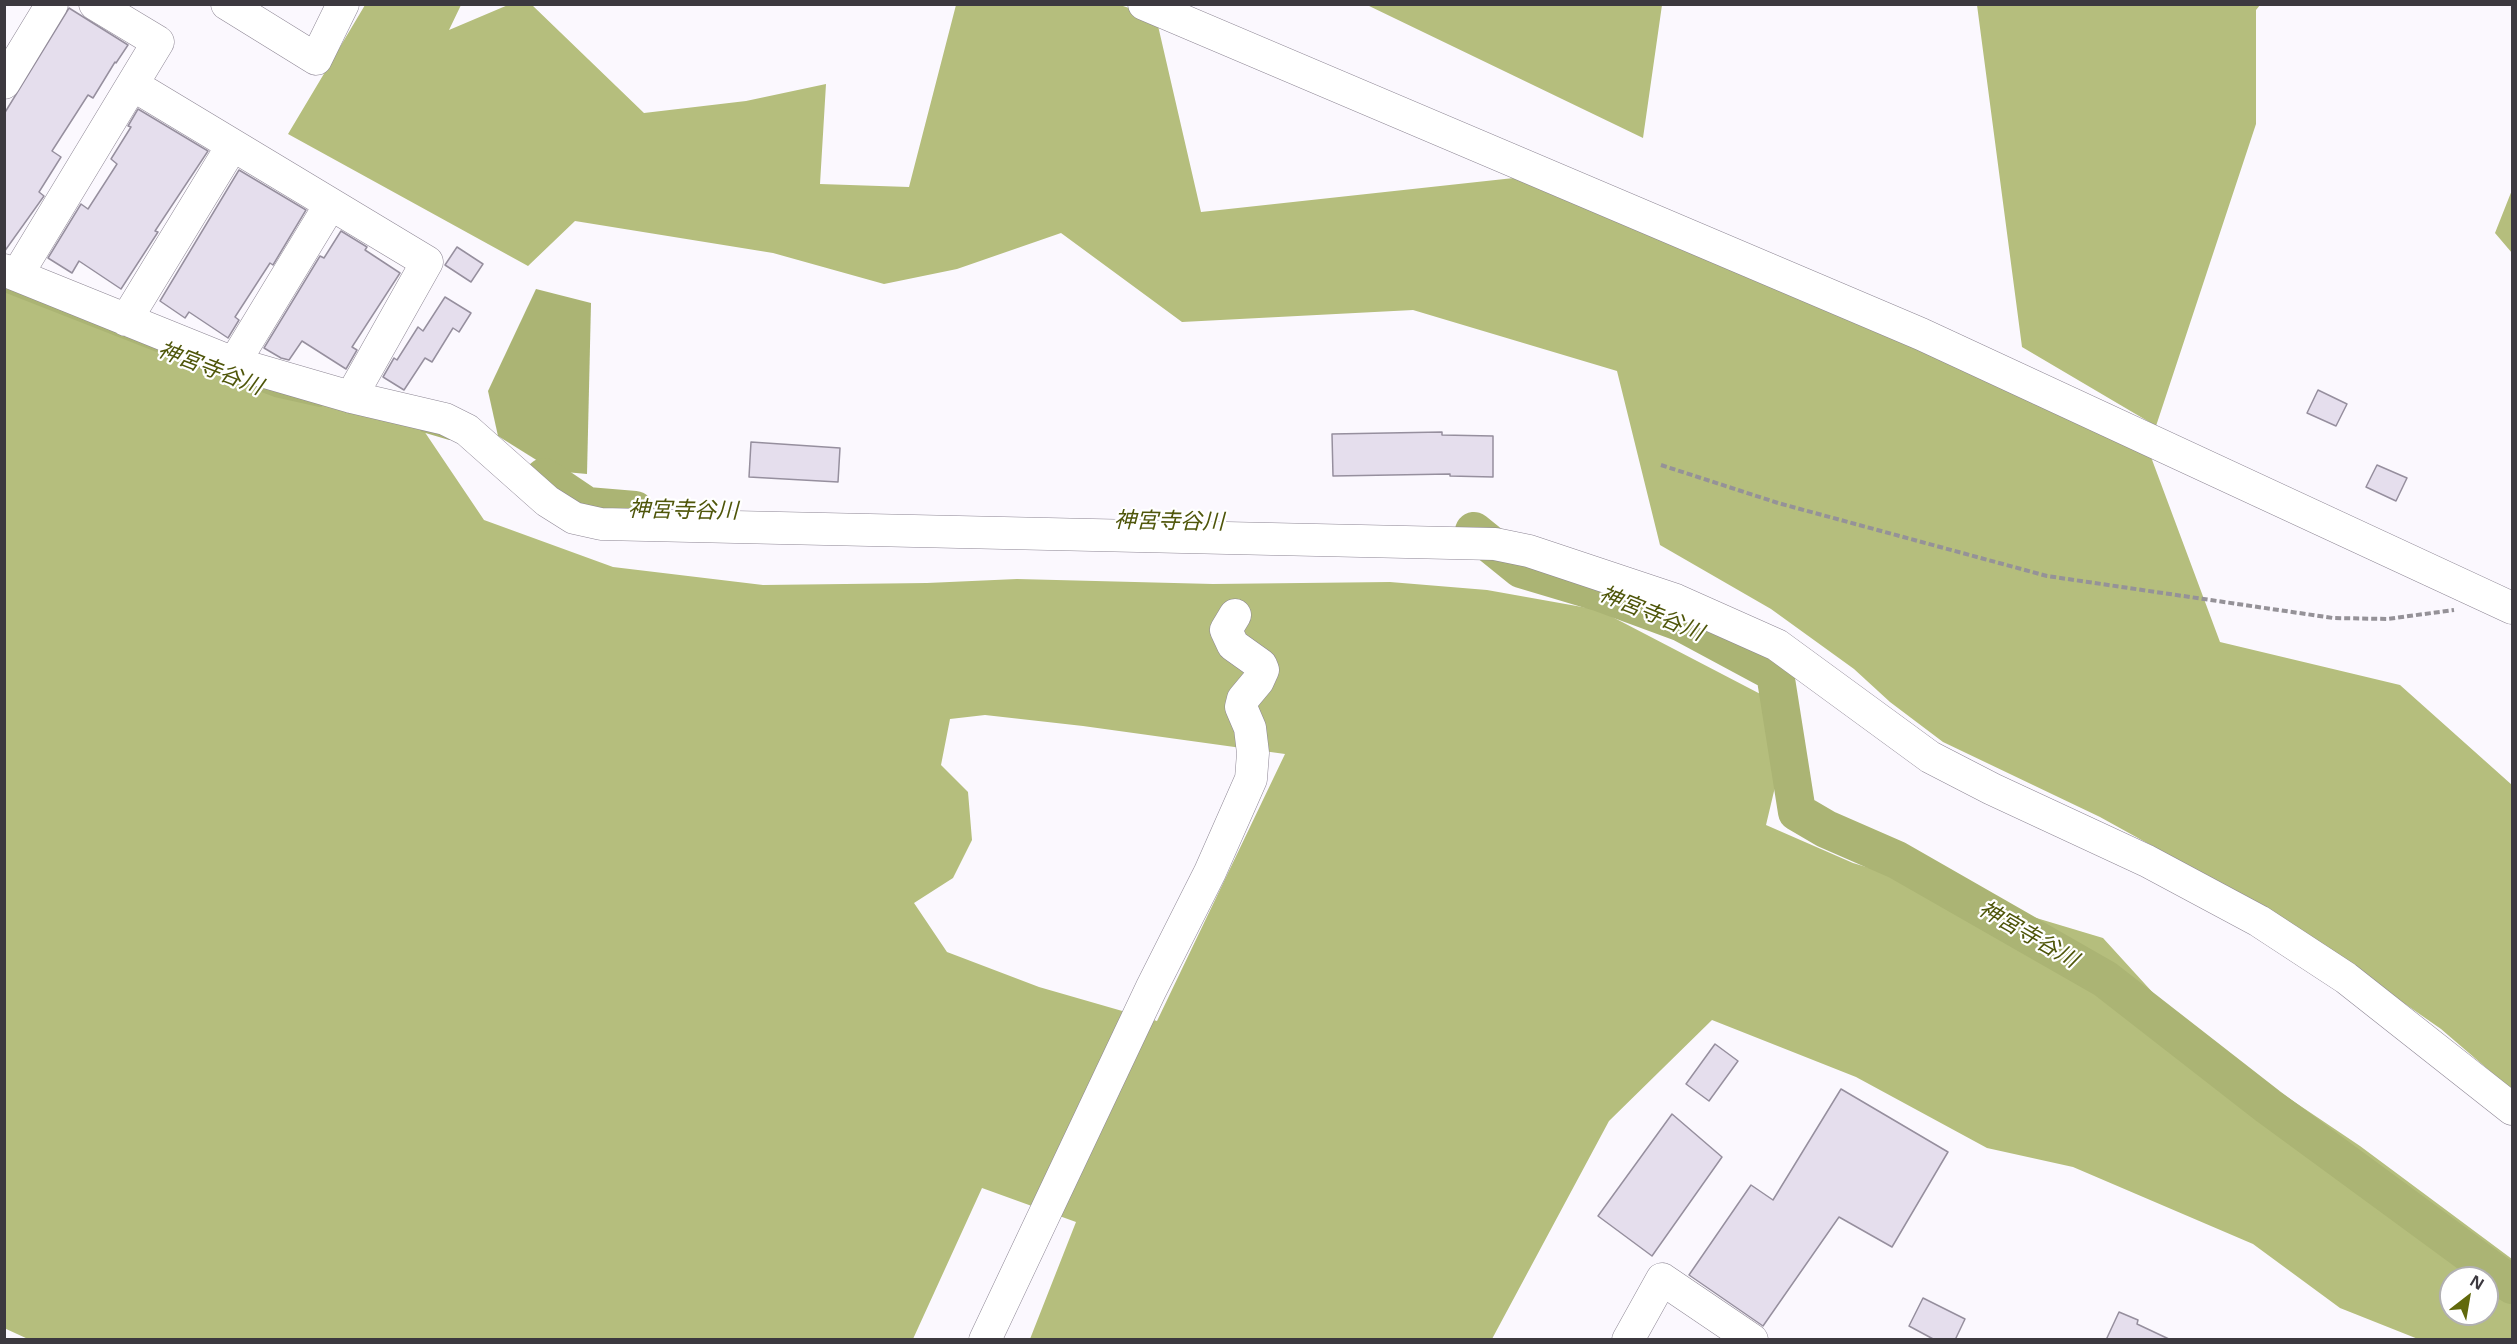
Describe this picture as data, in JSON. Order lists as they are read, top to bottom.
{
  "water": ["神宮寺谷川"],
  "north": "top right"
}
